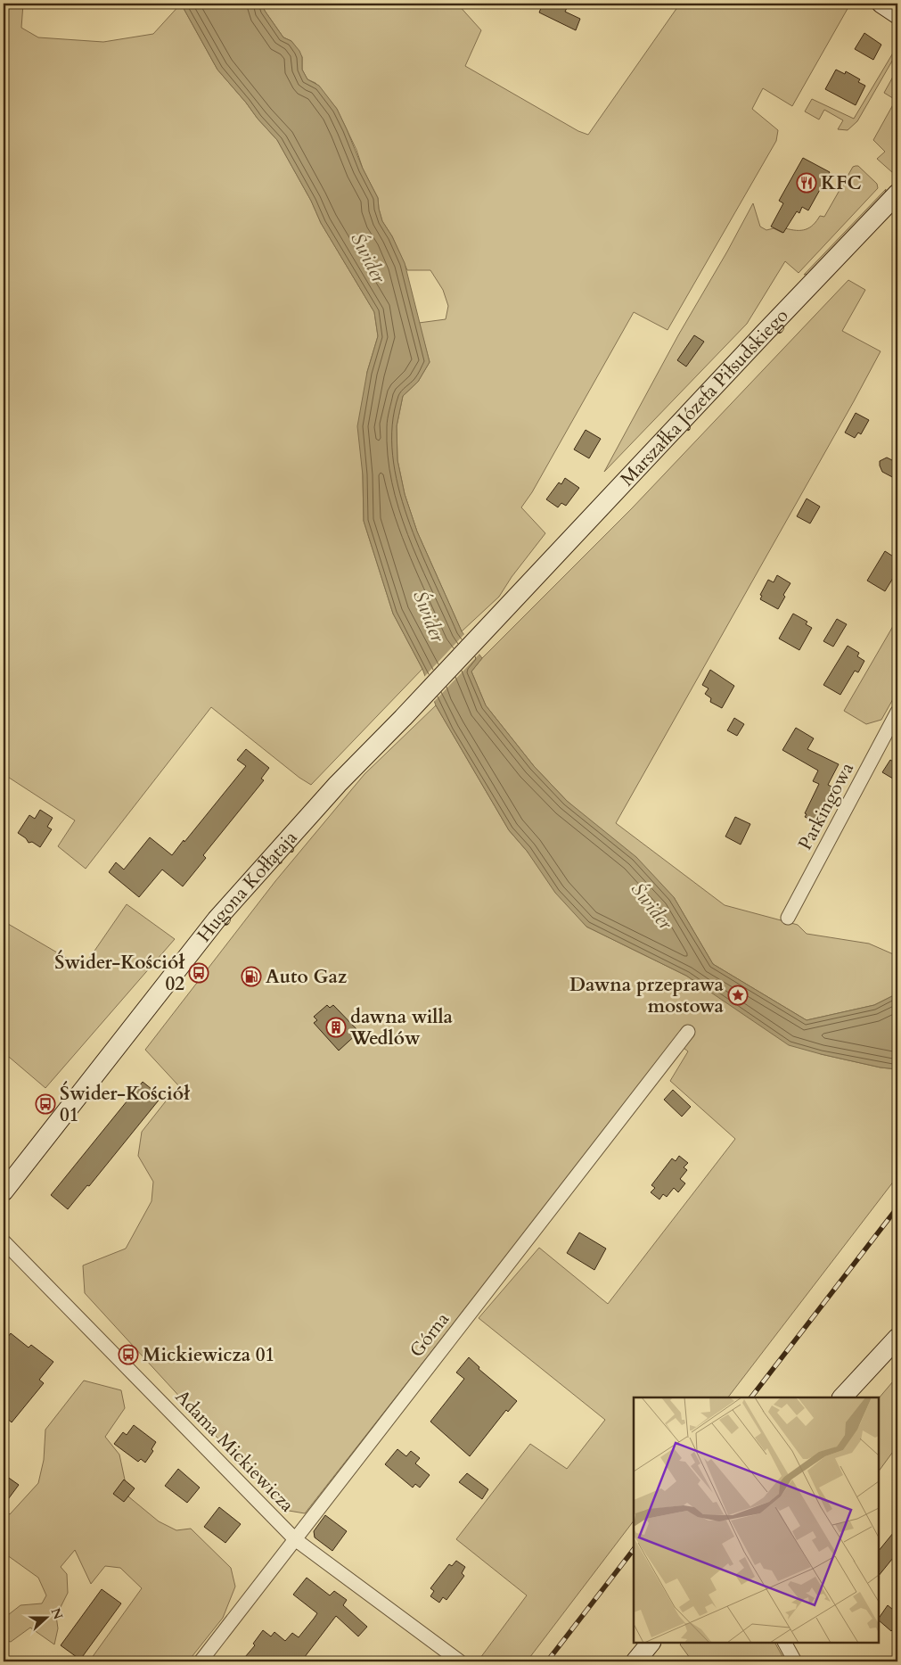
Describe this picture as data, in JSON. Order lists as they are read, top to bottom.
{
  "streets": {
    "main road": ["Marszałka Józefa Piłsudskiego", "Hugona Kołłątaja"],
    "street": ["Parkingowa", "Górna", "Adama Mickiewicza"]
  },
  "crossings": [
    ["Marszałka Józefa Piłsudskiego", "Hugona Kołłątaja"],
    ["Górna", "Adama Mickiewicza"]
  ],
  "water": ["Świder"],
  "places": {
    "restaurant": ["KFC"],
    "bus stop": ["Świder-Kościół 02", "Świder-Kościół 01", "Mickiewicza 01"],
    "fuel station": ["Auto Gaz"],
    "place": ["Dawna przeprawa mostowa"],
    "building": ["dawna willa Wedlów"]
  },
  "north": "right"
}
